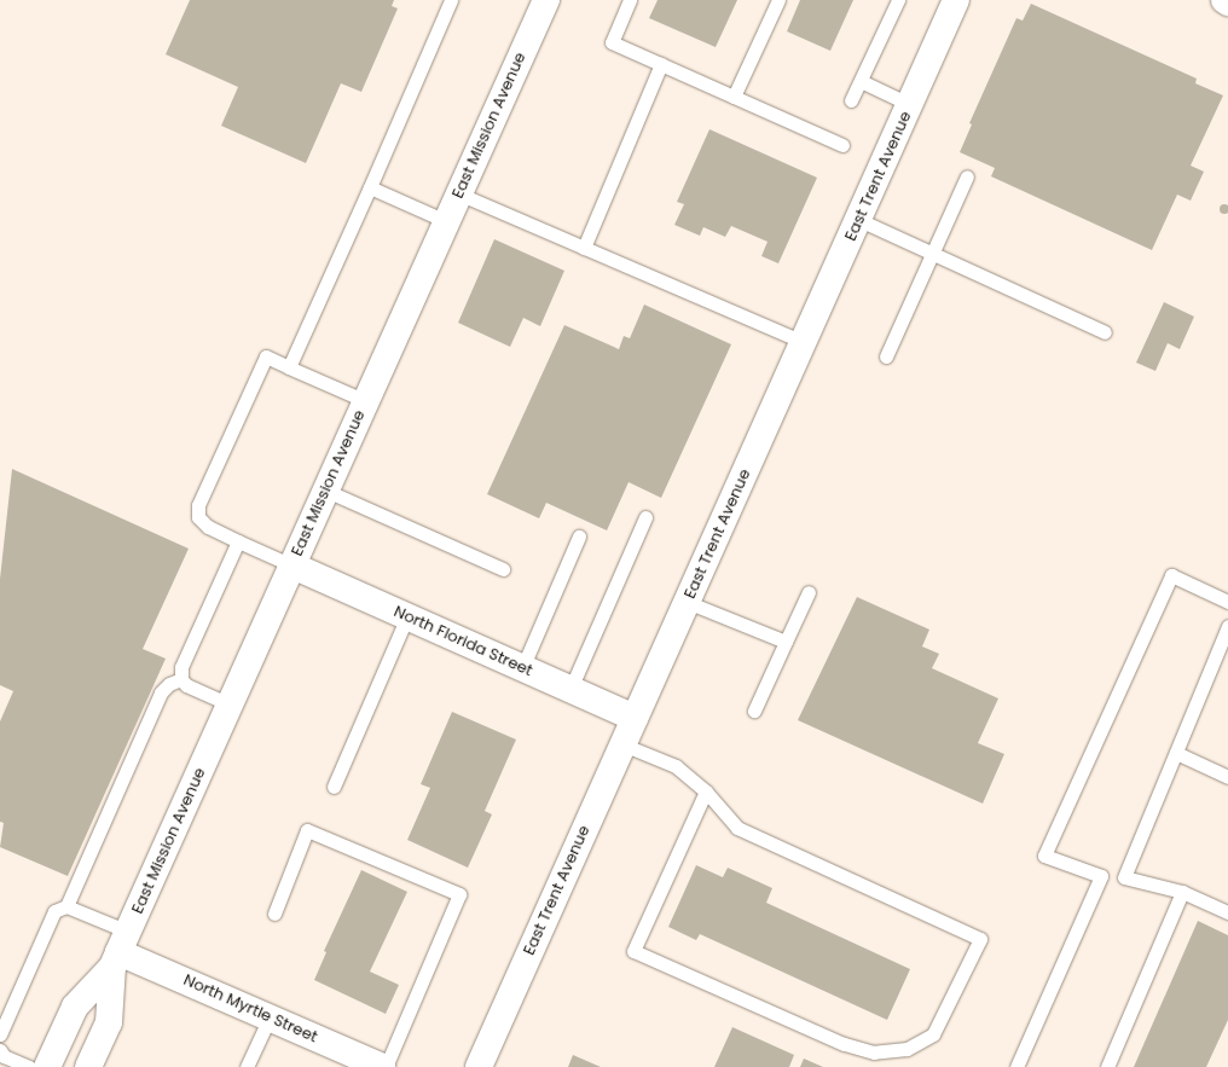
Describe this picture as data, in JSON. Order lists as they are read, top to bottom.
{
  "streets": {
    "main road": [
      "East Mission Avenue",
      "East Trent Avenue",
      "North Florida Street",
      "North Myrtle Street"
    ]
  },
  "crossings": [
    ["East Mission Avenue", "North Florida Street"],
    ["East Mission Avenue", "North Myrtle Street"],
    ["East Trent Avenue", "North Florida Street"]
  ]
}
